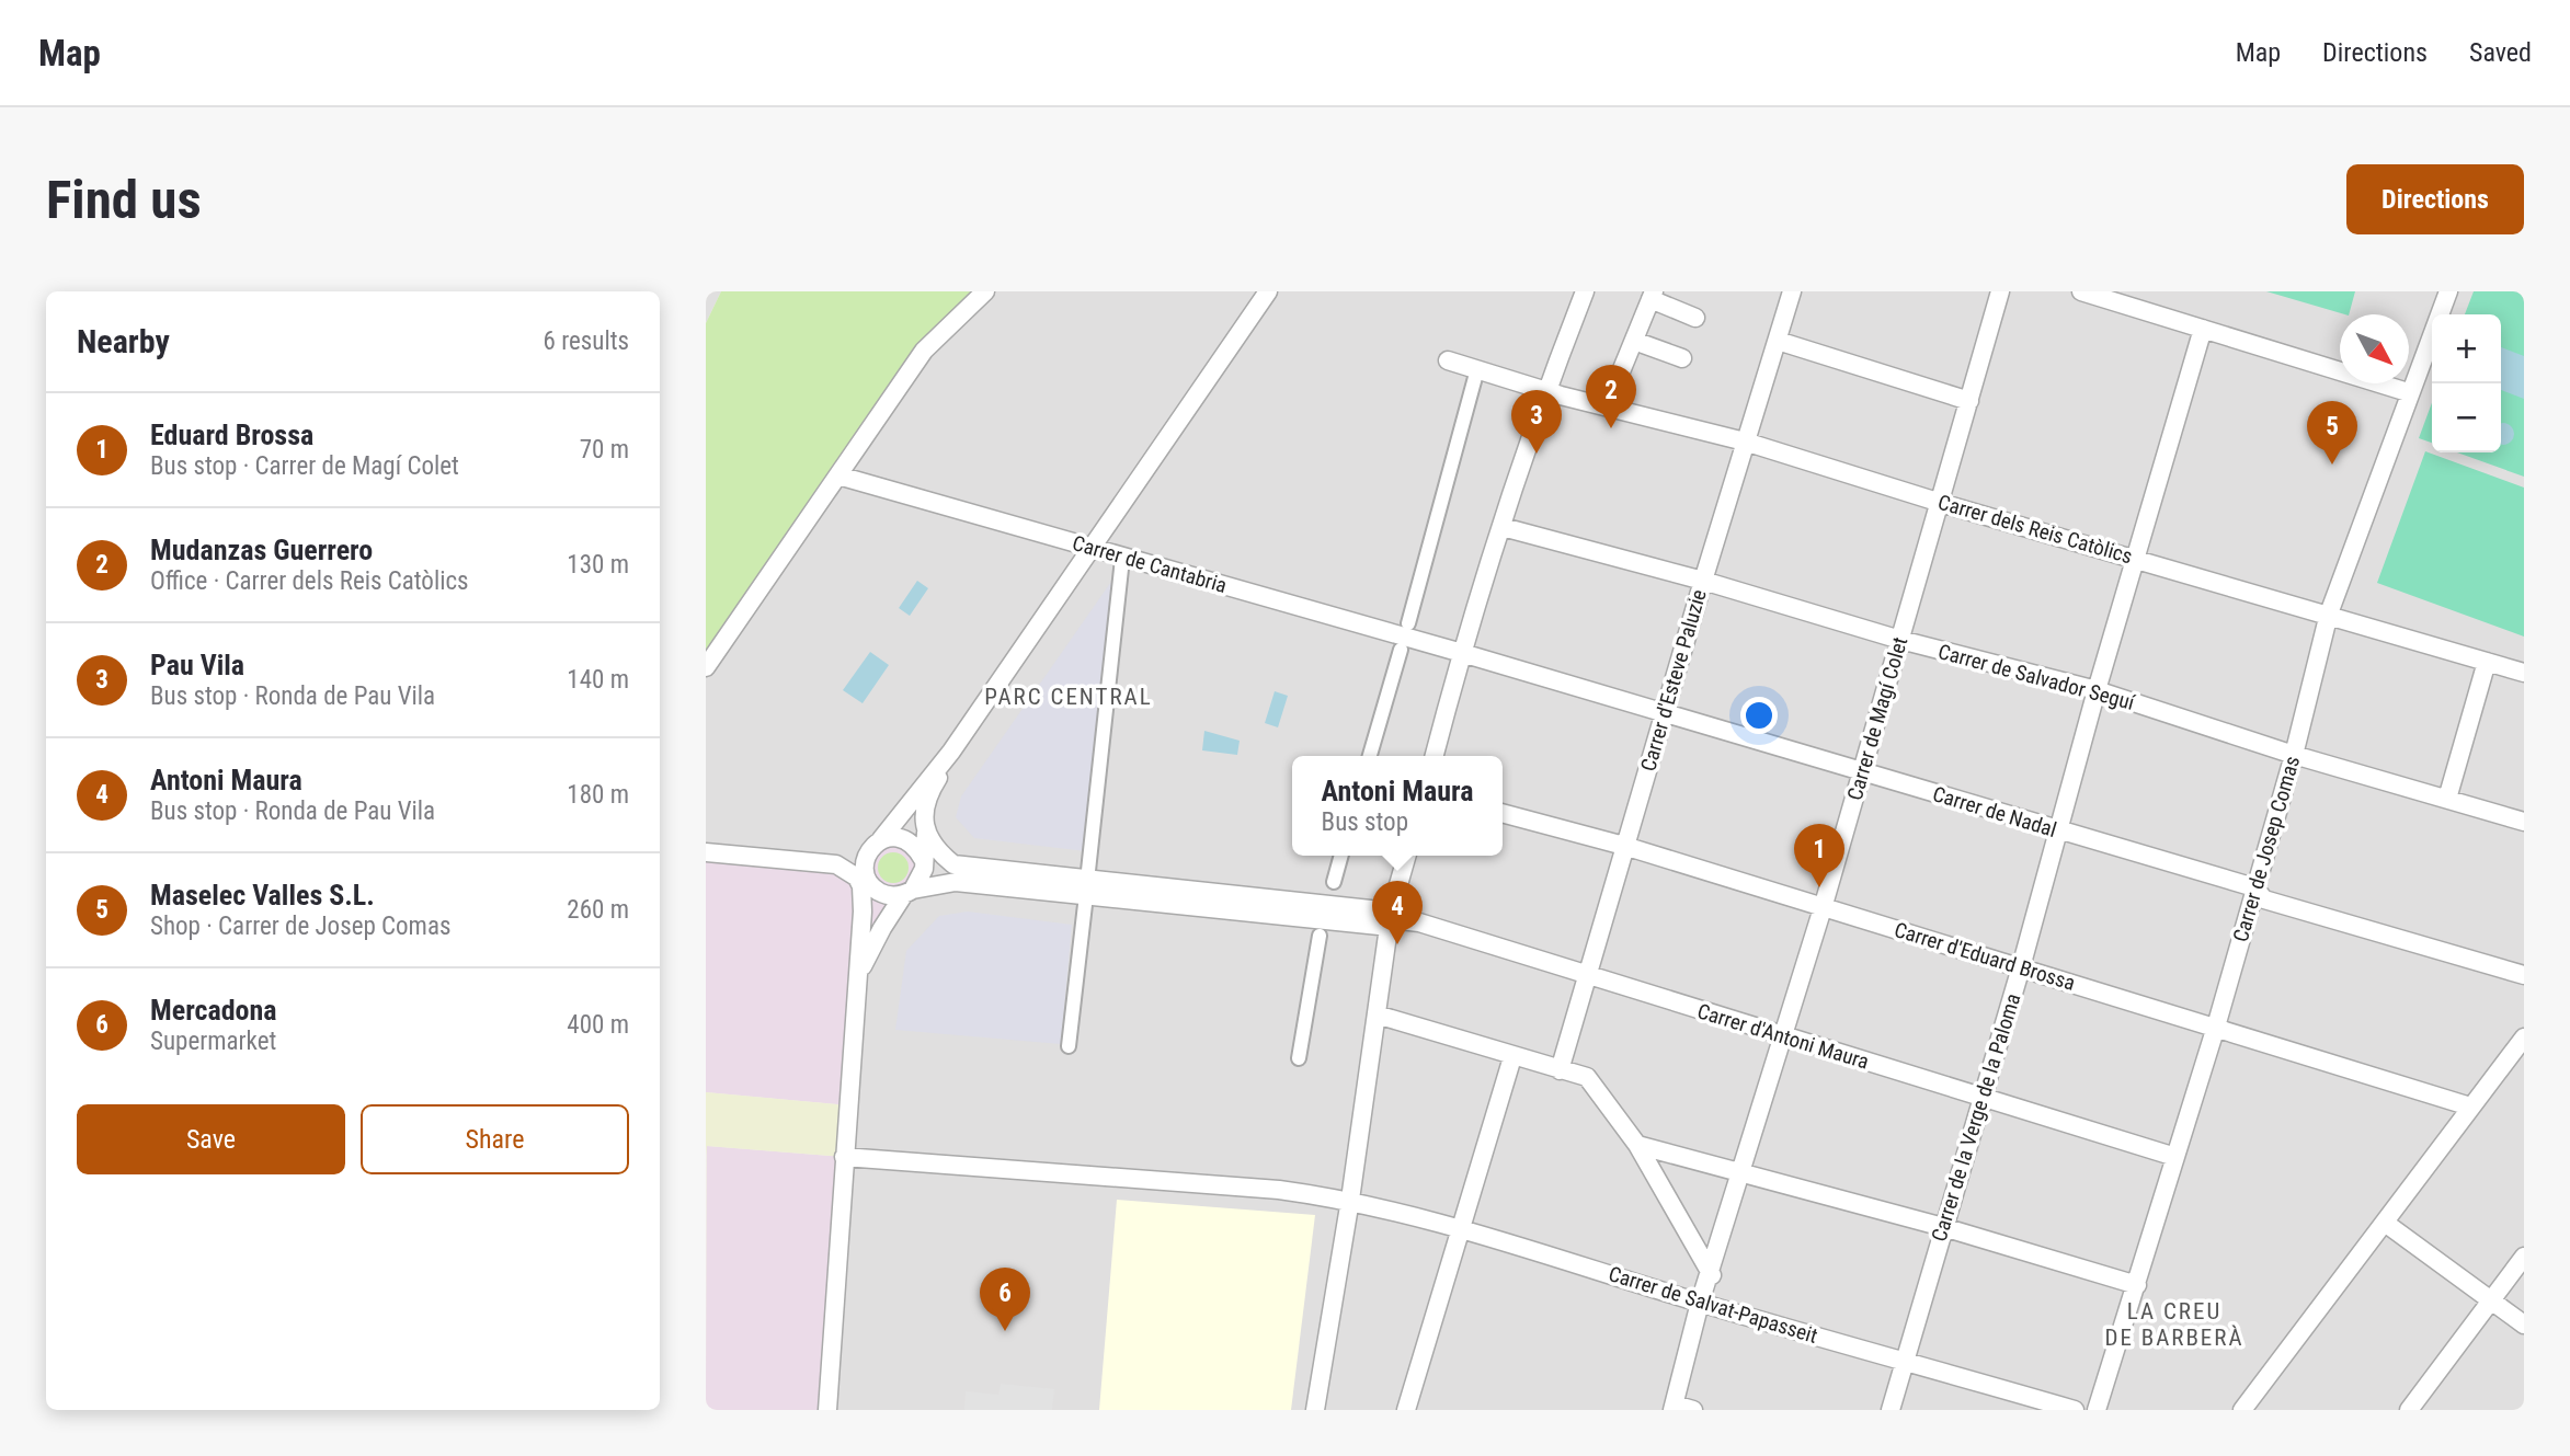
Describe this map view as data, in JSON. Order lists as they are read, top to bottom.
{
  "streets": {
    "street": [
      "Carrer dels Reis Catòlics",
      "Carrer de Cantabria",
      "Carrer de Salvador Seguí",
      "Carrer d'Esteve Paluzie",
      "Carrer de Magí Colet",
      "Carrer de Nadal",
      "Carrer de Josep Comas",
      "Carrer d'Eduard Brossa",
      "Carrer d'Antoni Maura",
      "Carrer de la Verge de la Paloma",
      "Carrer de Salvat-Papasseit"
    ]
  },
  "crossings": [
    ["Carrer dels Reis Catòlics", "Carrer d'Esteve Paluzie"],
    ["Carrer dels Reis Catòlics", "Carrer de Magí Colet"],
    ["Carrer dels Reis Catòlics", "Carrer de Josep Comas"],
    ["Carrer dels Reis Catòlics", "Carrer de la Verge de la Paloma"],
    ["Carrer de Cantabria", "Carrer de Nadal"],
    ["Carrer de Salvador Seguí", "Carrer d'Esteve Paluzie"],
    ["Carrer de Salvador Seguí", "Carrer de Magí Colet"],
    ["Carrer de Salvador Seguí", "Carrer de Josep Comas"],
    ["Carrer de Salvador Seguí", "Carrer de la Verge de la Paloma"],
    ["Carrer d'Esteve Paluzie", "Carrer de Nadal"],
    ["Carrer d'Esteve Paluzie", "Carrer d'Eduard Brossa"],
    ["Carrer d'Esteve Paluzie", "Carrer d'Antoni Maura"],
    ["Carrer de Magí Colet", "Carrer de Nadal"],
    ["Carrer de Magí Colet", "Carrer d'Eduard Brossa"],
    ["Carrer de Magí Colet", "Carrer d'Antoni Maura"],
    ["Carrer de Magí Colet", "Carrer de Salvat-Papasseit"],
    ["Carrer de Nadal", "Carrer de Josep Comas"],
    ["Carrer de Nadal", "Carrer de la Verge de la Paloma"],
    ["Carrer de Josep Comas", "Carrer d'Eduard Brossa"],
    ["Carrer de Josep Comas", "Carrer d'Antoni Maura"],
    ["Carrer d'Eduard Brossa", "Carrer de la Verge de la Paloma"],
    ["Carrer d'Antoni Maura", "Carrer de la Verge de la Paloma"],
    ["Carrer de la Verge de la Paloma", "Carrer de Salvat-Papasseit"]
  ],
  "districts": ["PARC CENTRAL", "LA CREU DE BARBERÀ"],
  "north": "bottom right",
  "page": {
    "header": "Map",
    "nav": ["Map", "Directions", "Saved"],
    "buttons": [
      "Directions",
      ["Save", "Share"]
    ],
    "title": "Find us",
    "heading": ["Nearby", "6 results"],
    "map_buttons": ["+", "−"],
    "pins": [
      "2",
      "3",
      "5",
      "1",
      "4",
      "6"
    ],
    "list": [
      {
        "mark": "1",
        "name": "Eduard Brossa",
        "note": "Bus stop · Carrer de Magí Colet",
        "value": "70 m"
      },
      {
        "mark": "2",
        "name": "Mudanzas Guerrero",
        "note": "Office · Carrer dels Reis Catòlics",
        "value": "130 m"
      },
      {
        "mark": "3",
        "name": "Pau Vila",
        "note": "Bus stop · Ronda de Pau Vila",
        "value": "140 m"
      },
      {
        "mark": "4",
        "name": "Antoni Maura",
        "note": "Bus stop · Ronda de Pau Vila",
        "value": "180 m"
      },
      {
        "mark": "5",
        "name": "Maselec Valles S.L.",
        "note": "Shop · Carrer de Josep Comas",
        "value": "260 m"
      },
      {
        "mark": "6",
        "name": "Mercadona",
        "note": "Supermarket",
        "value": "400 m"
      }
    ],
    "popup": ["Antoni Maura", "Bus stop"]
  }
}
